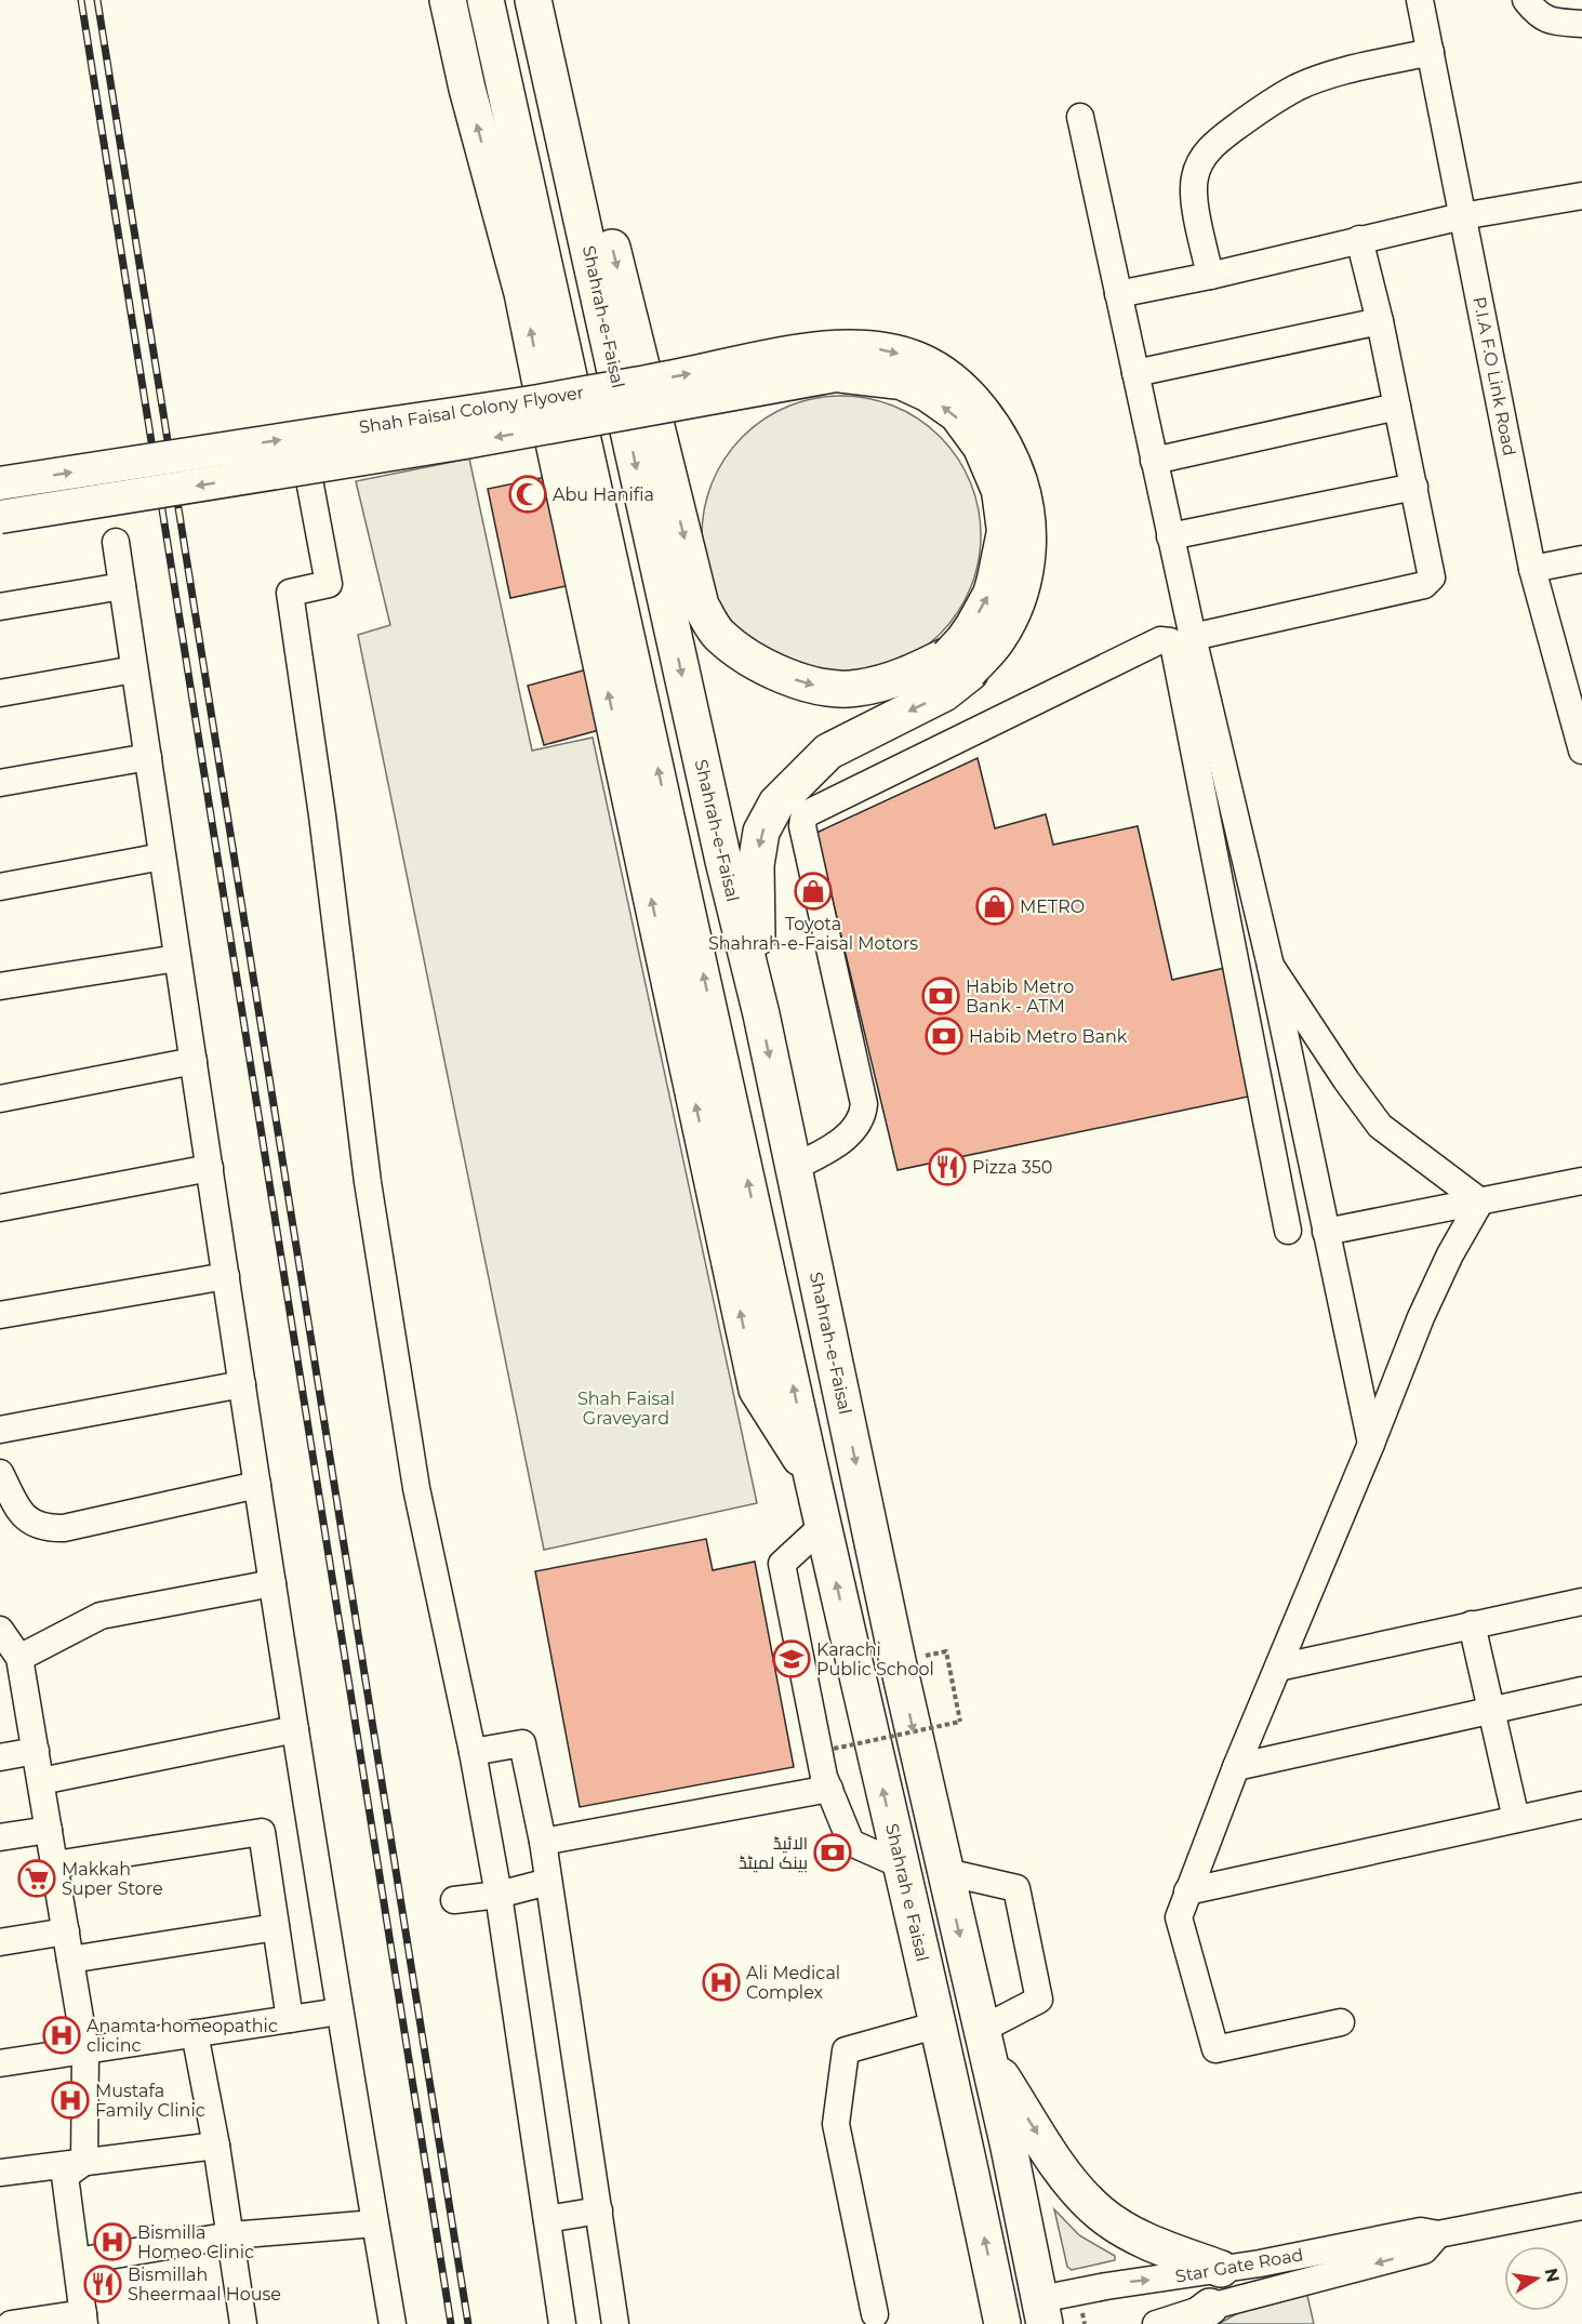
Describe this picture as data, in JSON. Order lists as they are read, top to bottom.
{
  "streets": {
    "highway": ["Shahrah-e-Faisal", "Shahrah e Faisal"],
    "main road": ["Shah Faisal Colony Flyover"],
    "street": ["P.I.A F.O Link Road", "Star Gate Road"]
  },
  "parks": ["Shah Faisal Graveyard"],
  "places": {
    "mosque": ["Abu Hanifia"],
    "shop": ["Toyota Shahrah-e-Faisal Motors", "METRO"],
    "bank": ["Habib Metro Bank - ATM", "Habib Metro Bank", "الائیڈ بینک لمیٹڈ"],
    "restaurant": ["Pizza 350", "Bismillah Sheermaal House"],
    "school or university": ["Karachi Public School"],
    "supermarket": ["Makkah Super Store"],
    "hospital": [
      "Ali Medical Complex",
      "Anamta homeopathic clicinc",
      "Mustafa Family Clinic",
      "Bismilla Homeo Clinic"
    ]
  },
  "north": "right"
}
